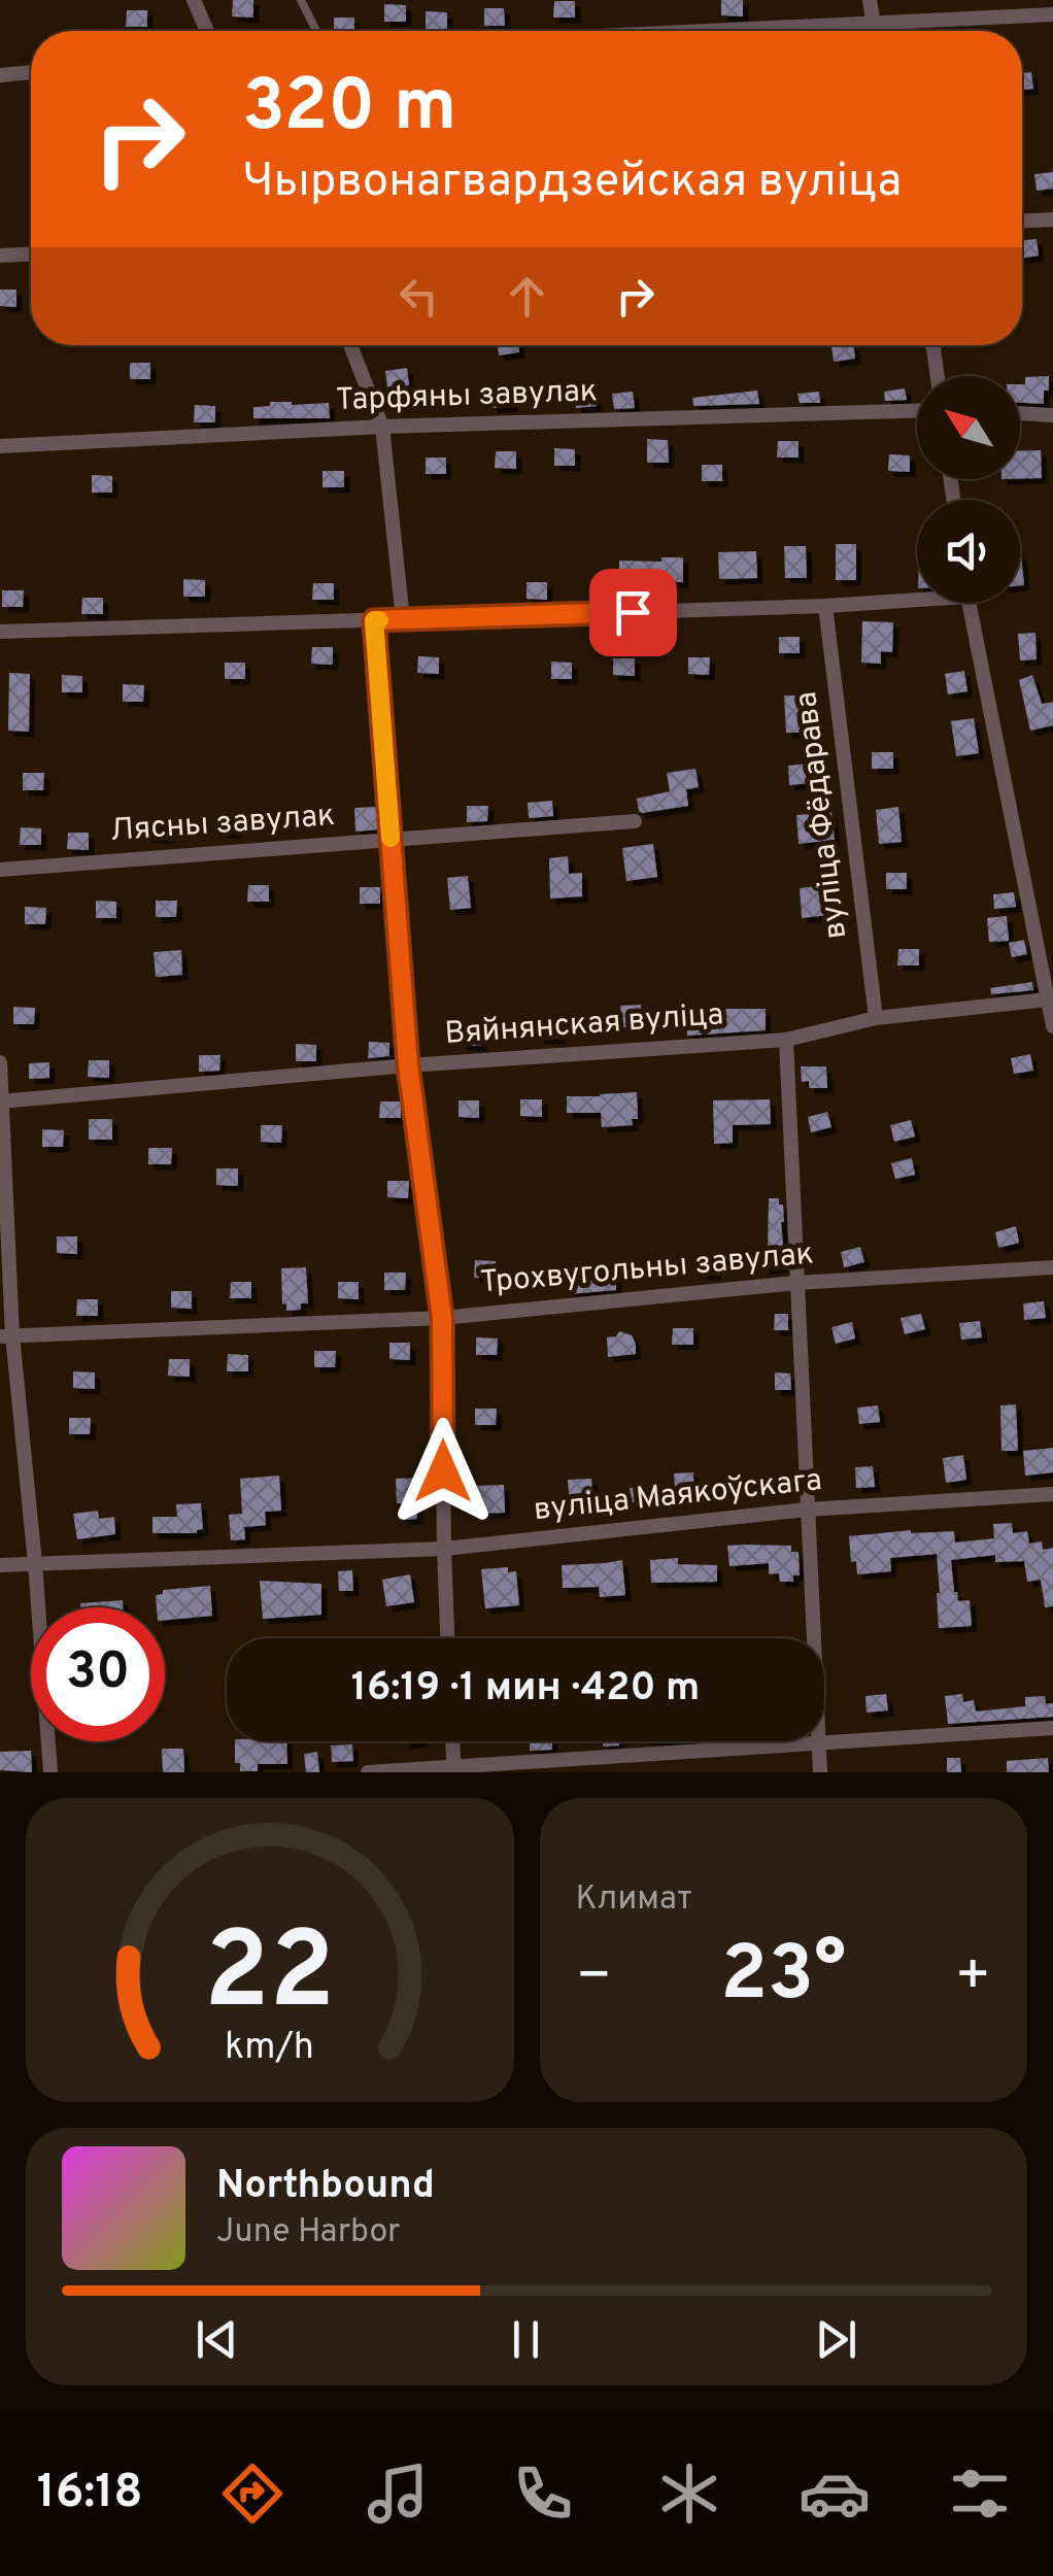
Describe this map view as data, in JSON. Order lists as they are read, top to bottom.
{
  "streets": {
    "street": [
      "Тарфяны завулак",
      "вуліца Фёдарава",
      "Лясны завулак",
      "Вяйнянская вуліца",
      "Трохвугольны завулак",
      "вуліца Маякоўскага"
    ]
  },
  "crossings": [
    ["вуліца Фёдарава", "Вяйнянская вуліца"]
  ],
  "north": "top left",
  "page": {
    "turn": ["320 m", "Чырвонагвардзейская вуліца"],
    "limit": "30",
    "trip": "16:19 · 1 мин · 420 m",
    "tile": "Климат",
    "heat": ["−", "23°", "+"],
    "song": ["Northbound", "June Harbor"],
    "tabs": "16:18",
    "gauge": ["22", "km/h"]
  }
}
